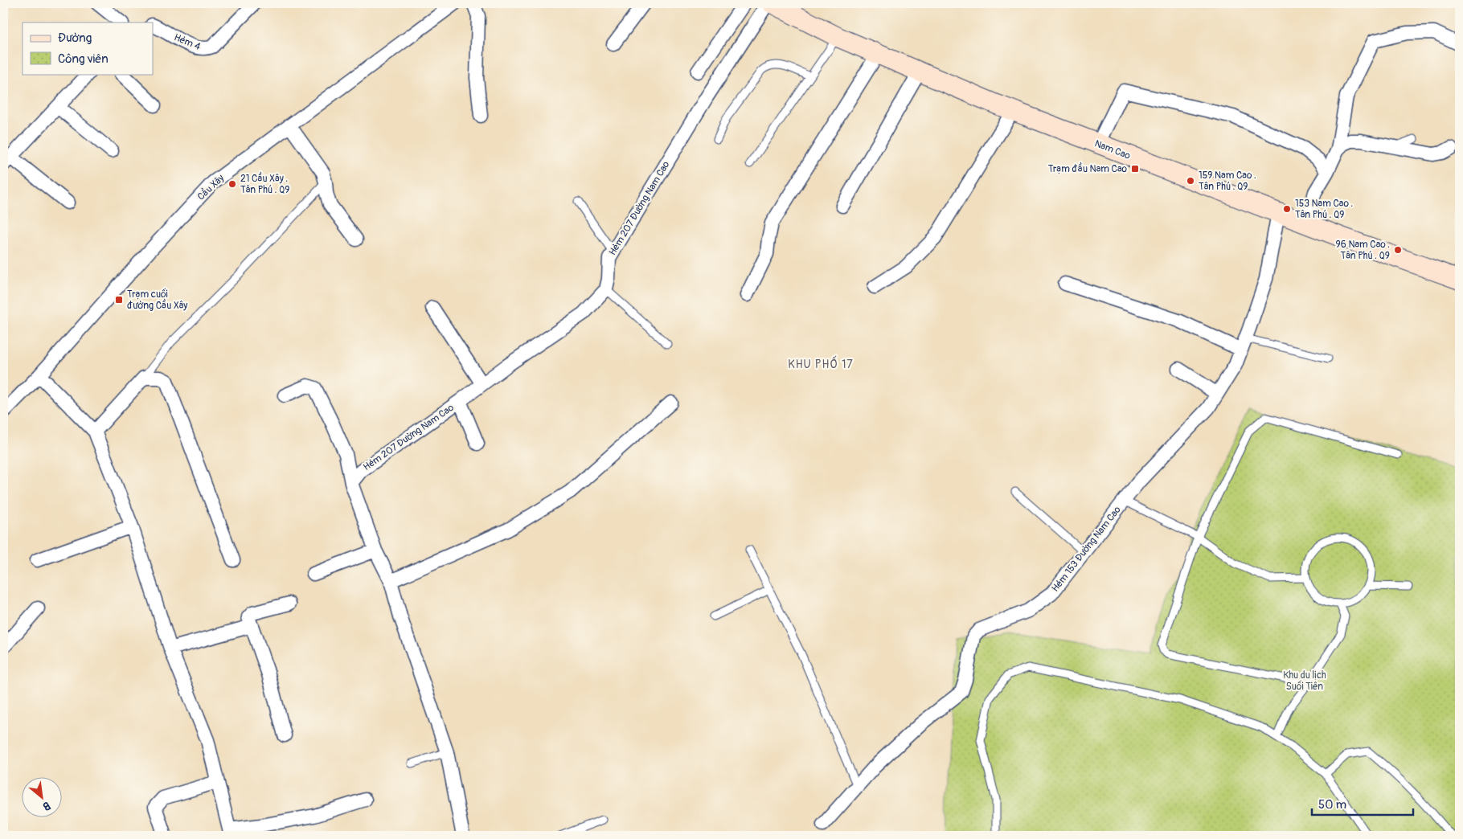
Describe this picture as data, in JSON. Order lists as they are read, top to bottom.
{
  "streets": {
    "street": [
      "Hẻm 4",
      "Nam Cao",
      "Cầu Xây",
      "Hẻm 207 Đường Nam Cao",
      "Hẻm 153 Đường Nam Cao"
    ]
  },
  "crossings": [
    ["Nam Cao", "Hẻm 153 Đường Nam Cao"]
  ],
  "districts": ["KHU PHỐ 17"],
  "parks": ["Khu du lịch Suối Tiên"],
  "places": {
    "transit": ["Trạm đầu Nam Cao", "Trạm cuối đường Cầu Xây"],
    "other": [
      "159 Nam Cao . Tân Phú . Q9",
      "21 Cầu Xây . Tân Phú . Q9",
      "153 Nam Cao . Tân Phú . Q9",
      "96 Nam Cao . Tân Phú . Q9"
    ]
  },
  "legend": ["Đường", "Công viên"],
  "scale_bar": "50 m",
  "north": "bottom right"
}
